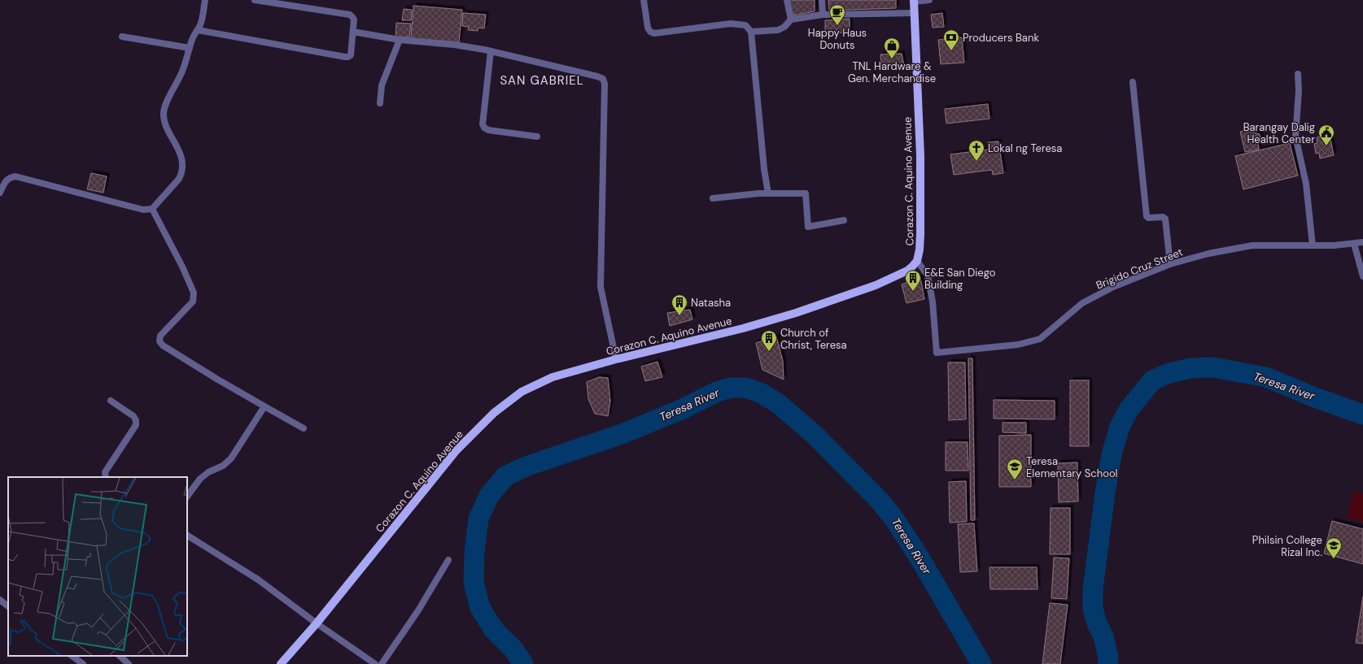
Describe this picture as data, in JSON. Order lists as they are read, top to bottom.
{
  "streets": {
    "main road": ["Corazon C. Aquino Avenue"],
    "street": ["Brigido Cruz Street"]
  },
  "crossings": [
    ["Corazon C. Aquino Avenue", "Brigido Cruz Street"]
  ],
  "districts": ["SAN GABRIEL"],
  "water": ["Teresa River"],
  "places": {
    "cafe": ["Happy Haus Donuts"],
    "bank": ["Producers Bank"],
    "shop": ["TNL Hardware & Gen. Merchandise"],
    "public building": ["Barangay Dalig Health Center"],
    "church": ["Lokal ng Teresa"],
    "building": ["E&E San Diego Building", "Natasha", "Church of Christ, Teresa"],
    "school or university": ["Teresa Elementary School", "Philsin College Rizal Inc."]
  }
}
